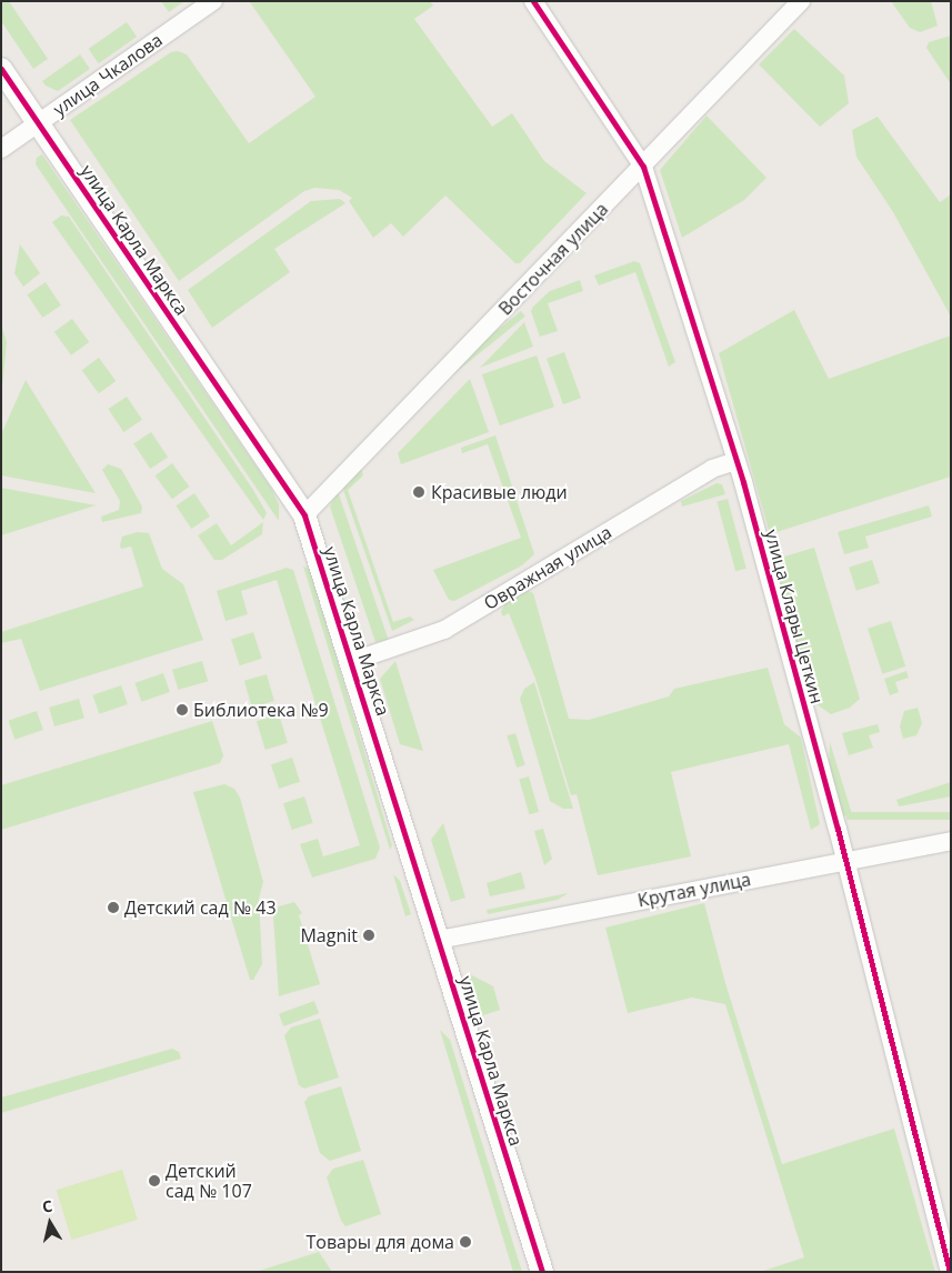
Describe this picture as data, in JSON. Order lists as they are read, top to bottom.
{
  "streets": {
    "street": [
      "улица Чкалова",
      "улица Карла Маркса",
      "Восточная улица",
      "Овражная улица",
      "улица Клары Цеткин",
      "Крутая улица"
    ]
  },
  "crossings": [
    ["улица Чкалова", "улица Карла Маркса"],
    ["улица Карла Маркса", "Восточная улица"],
    ["улица Карла Маркса", "Овражная улица"],
    ["улица Карла Маркса", "Крутая улица"],
    ["Восточная улица", "улица Клары Цеткин"],
    ["Овражная улица", "улица Клары Цеткин"],
    ["улица Клары Цеткин", "Крутая улица"]
  ],
  "places": [
    "Красивые люди",
    "Библиотека №9",
    "Детский сад № 43",
    "Magnit",
    "Детский сад № 107",
    "Товары для дома"
  ],
  "north": "top"
}
